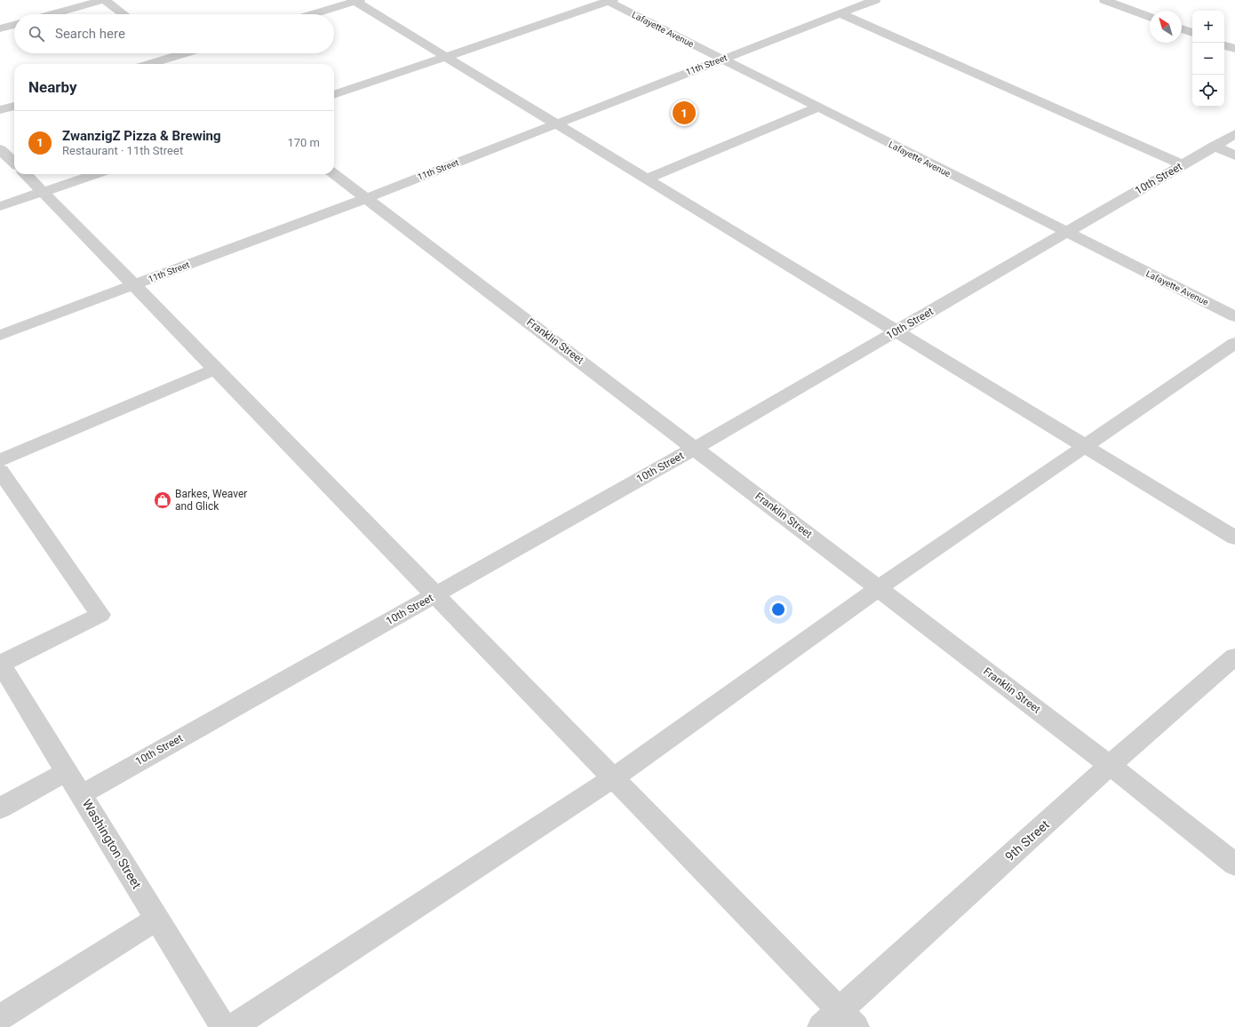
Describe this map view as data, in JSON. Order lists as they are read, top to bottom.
{
  "streets": {
    "street": [
      "Lafayette Avenue",
      "11th Street",
      "10th Street",
      "Franklin Street",
      "9th Street",
      "Washington Street"
    ]
  },
  "crossings": [
    ["Lafayette Avenue", "11th Street"],
    ["Lafayette Avenue", "10th Street"],
    ["11th Street", "Franklin Street"],
    ["10th Street", "Franklin Street"],
    ["10th Street", "Washington Street"],
    ["Franklin Street", "9th Street"]
  ],
  "places": {
    "shop": ["Barkes, Weaver and Glick"]
  },
  "north": "top left",
  "page": {
    "map_buttons": ["+", "−"],
    "search": "Search here",
    "heading": "Nearby",
    "pins": "1",
    "list": [
      {
        "mark": "1",
        "name": "ZwanzigZ Pizza & Brewing",
        "note": "Restaurant · 11th Street",
        "value": "170 m"
      }
    ]
  }
}
